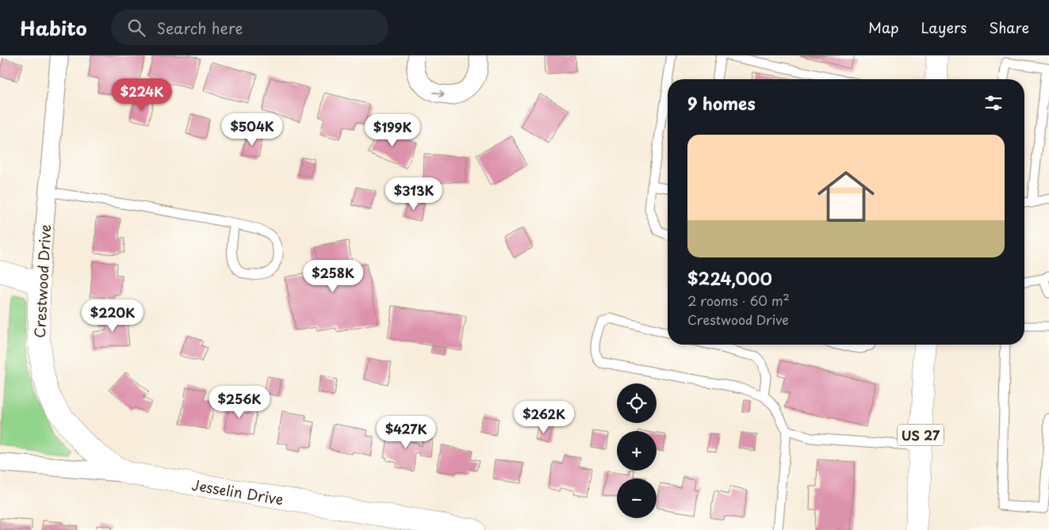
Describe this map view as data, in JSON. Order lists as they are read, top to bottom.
{
  "streets": {
    "street": ["Crestwood Drive", "US 27", "Jesselin Drive"]
  },
  "crossings": [
    ["Crestwood Drive", "Jesselin Drive"]
  ],
  "page": {
    "header": "Habito",
    "search": "Search here",
    "nav": ["Map", "Layers", "Share"],
    "price": [
      "$224K",
      "$504K",
      "$199K",
      "$313K",
      "$258K",
      "$220K",
      "$256K",
      "$262K",
      "$427K"
    ],
    "heading": "9 homes",
    "list": [
      {
        "name": "$224,000",
        "note": "2 rooms · 60 m² · Crestwood Drive"
      }
    ],
    "map_buttons": ["+", "−"]
  }
}
